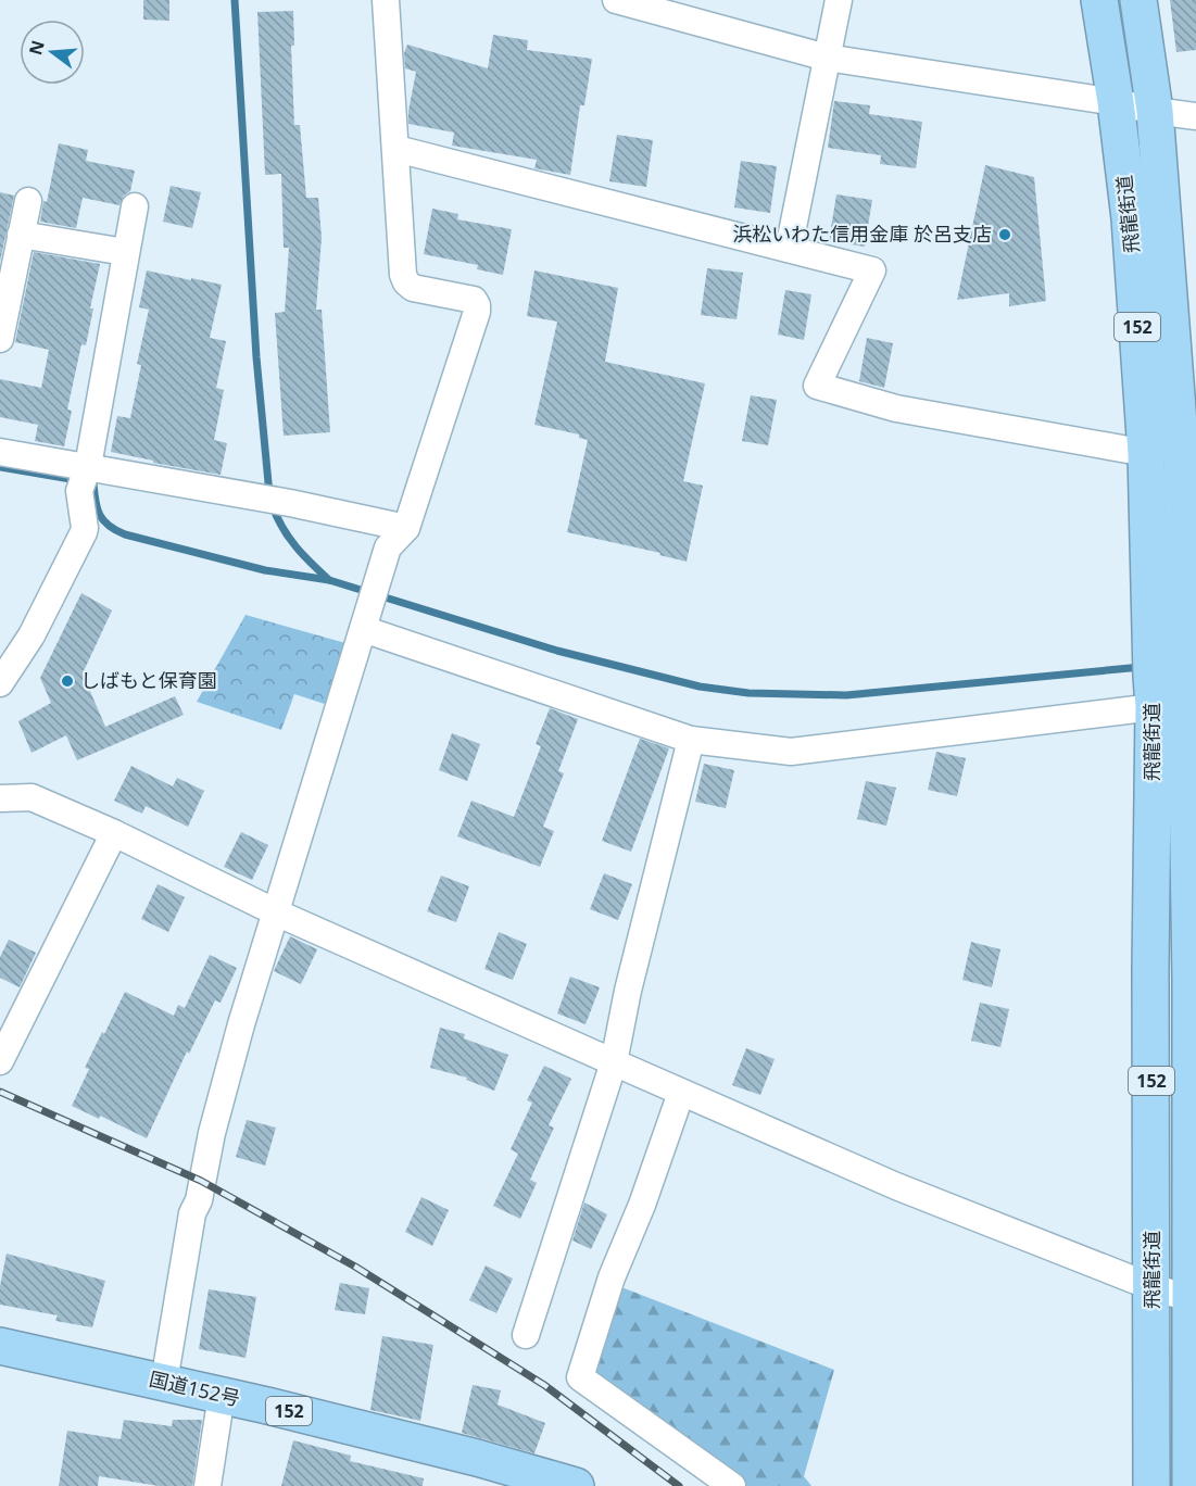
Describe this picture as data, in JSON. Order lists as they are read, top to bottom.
{
  "streets": {
    "highway": ["飛龍街道", "152", "国道152号"]
  },
  "places": ["浜松いわた信用金庫 於呂支店", "しばもと保育園"],
  "north": "left"
}
